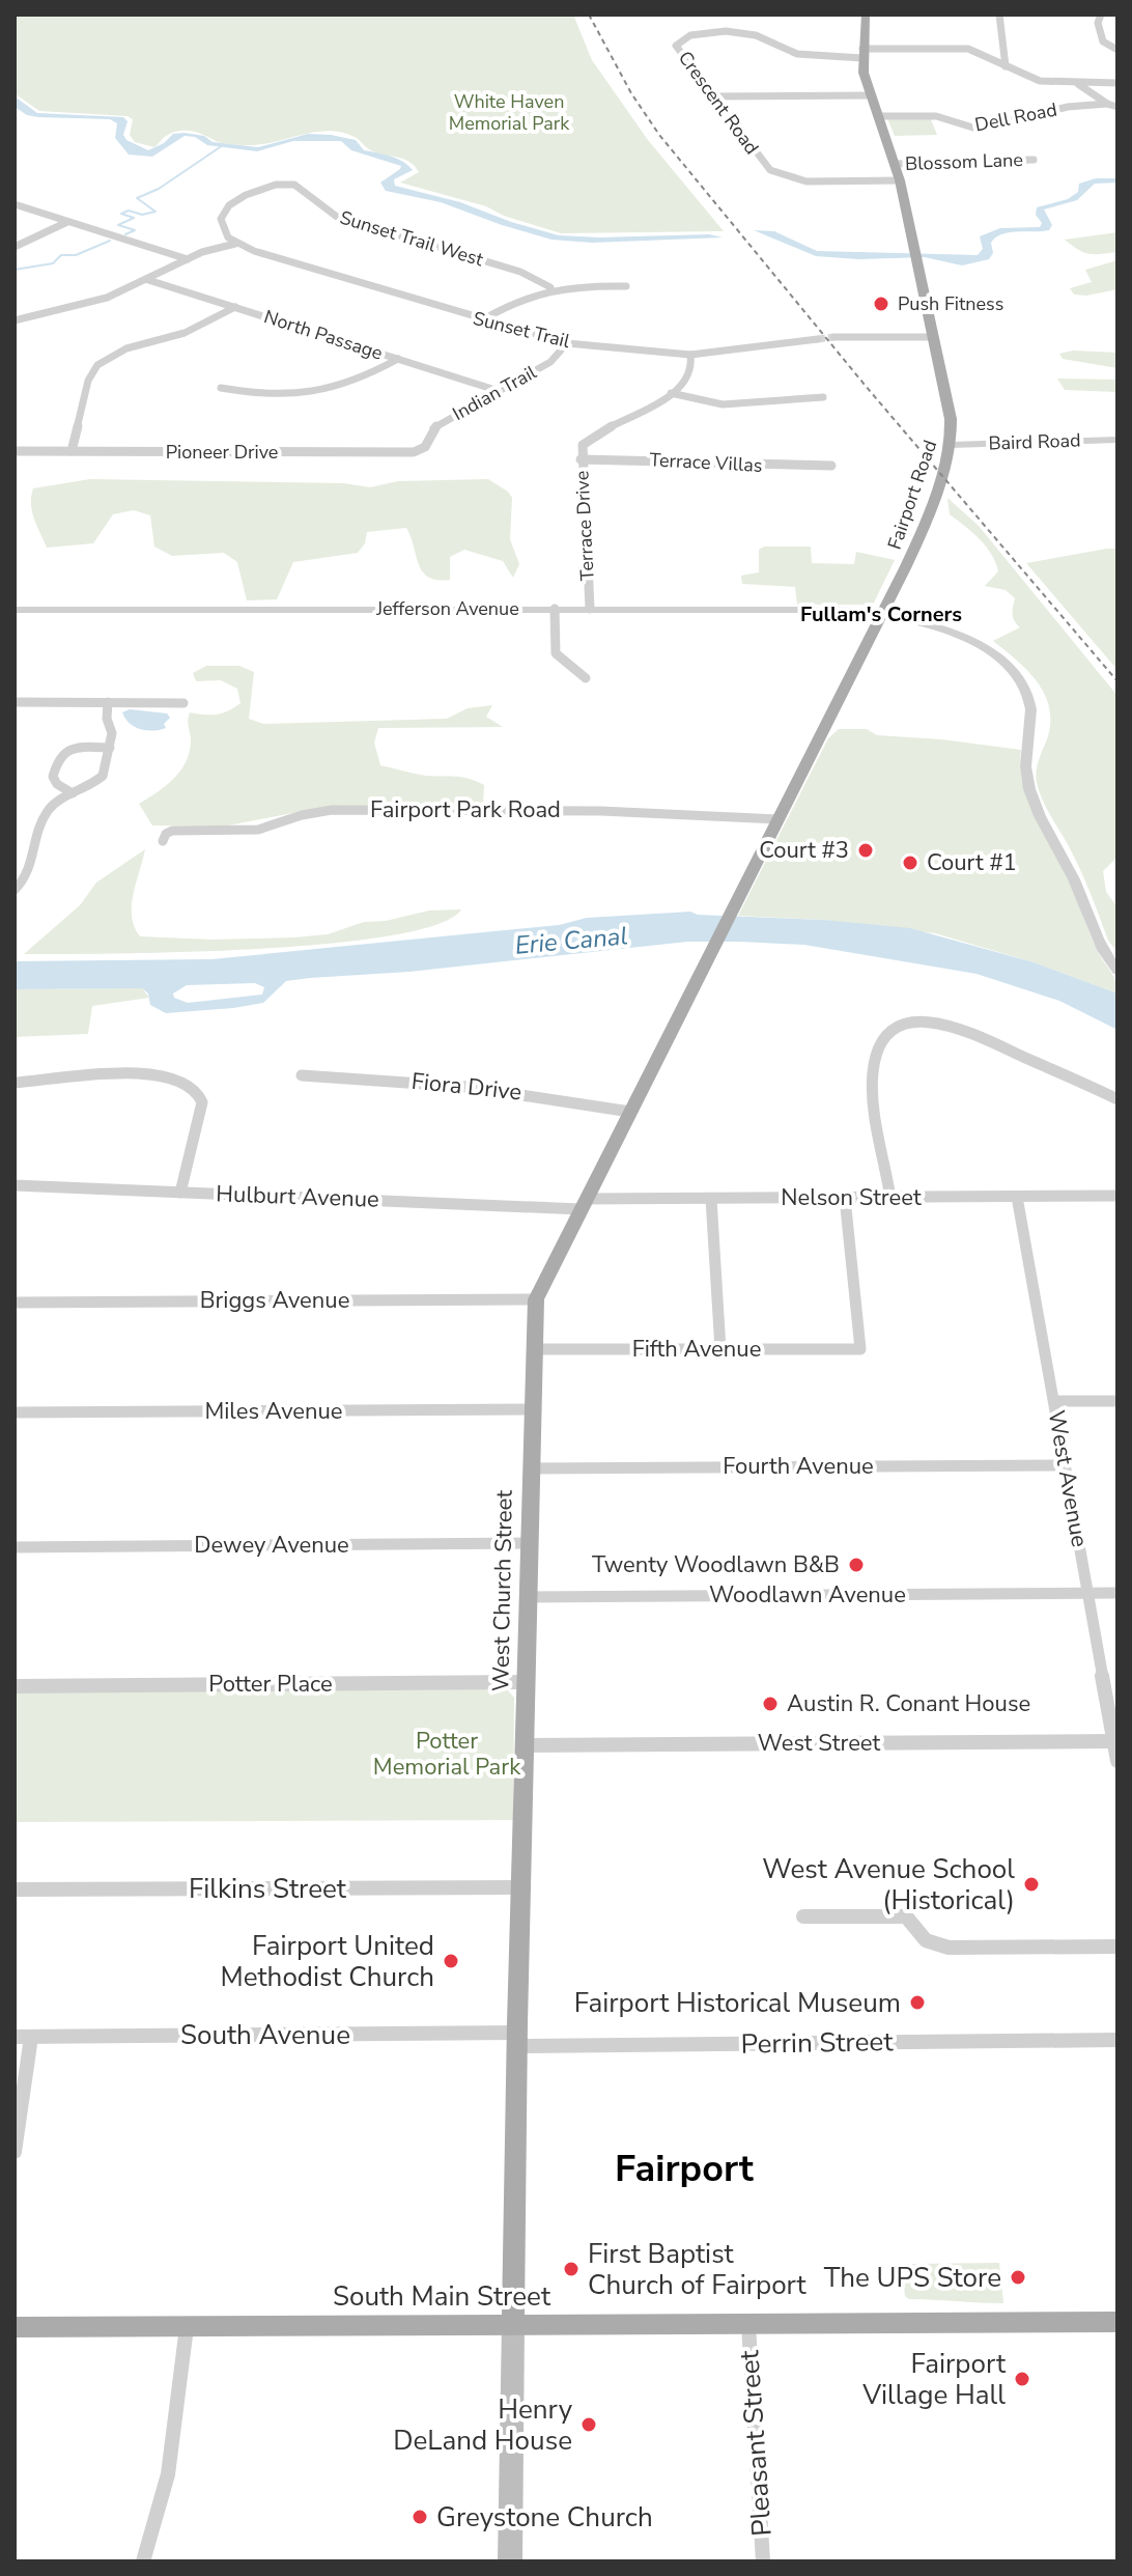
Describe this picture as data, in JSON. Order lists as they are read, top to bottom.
{
  "streets": {
    "main road": ["Fairport Road", "West Church Street", "South Main Street"],
    "street": [
      "Crescent Road",
      "Dell Road",
      "Blossom Lane",
      "Sunset Trail West",
      "Sunset Trail",
      "North Passage",
      "Indian Trail",
      "Baird Road",
      "Pioneer Drive",
      "Terrace Villas",
      "Terrace Drive",
      "Jefferson Avenue",
      "Fairport Park Road",
      "Fiora Drive",
      "Hulburt Avenue",
      "Nelson Street",
      "Briggs Avenue",
      "Fifth Avenue",
      "Miles Avenue",
      "Fourth Avenue",
      "West Avenue",
      "Dewey Avenue",
      "Woodlawn Avenue",
      "Potter Place",
      "West Street",
      "Filkins Street",
      "South Avenue",
      "Perrin Street",
      "Pleasant Street"
    ]
  },
  "crossings": [
    ["Crescent Road", "Fairport Road"],
    ["Dell Road", "Fairport Road"],
    ["Blossom Lane", "Fairport Road"],
    ["Sunset Trail West", "Sunset Trail"],
    ["Sunset Trail", "Indian Trail"],
    ["Sunset Trail", "Terrace Drive"],
    ["North Passage", "Indian Trail"],
    ["Indian Trail", "Pioneer Drive"],
    ["Baird Road", "Fairport Road"],
    ["Terrace Villas", "Terrace Drive"],
    ["Fairport Road", "Jefferson Avenue"],
    ["Fairport Road", "Fairport Park Road"],
    ["Fairport Road", "West Church Street"],
    ["Terrace Drive", "Jefferson Avenue"],
    ["Fiora Drive", "West Church Street"],
    ["Hulburt Avenue", "Nelson Street"],
    ["Hulburt Avenue", "West Church Street"],
    ["Nelson Street", "Fifth Avenue"],
    ["Nelson Street", "West Avenue"],
    ["Nelson Street", "West Church Street"],
    ["Briggs Avenue", "West Church Street"],
    ["Fifth Avenue", "West Church Street"],
    ["Miles Avenue", "West Church Street"],
    ["Fourth Avenue", "West Avenue"],
    ["Fourth Avenue", "West Church Street"],
    ["West Avenue", "Woodlawn Avenue"],
    ["West Avenue", "West Street"],
    ["Dewey Avenue", "West Church Street"],
    ["West Church Street", "Woodlawn Avenue"],
    ["West Church Street", "Potter Place"],
    ["West Church Street", "West Street"],
    ["West Church Street", "Filkins Street"],
    ["West Church Street", "South Avenue"],
    ["West Church Street", "Perrin Street"],
    ["West Church Street", "South Main Street"],
    ["South Avenue", "Perrin Street"],
    ["South Main Street", "Pleasant Street"]
  ],
  "districts": ["Fullam's Corners", "Fairport"],
  "water": ["Erie Canal"],
  "parks": ["White Haven Memorial Park", "Potter Memorial Park"],
  "places": [
    "Push Fitness",
    "Court #3",
    "Court #1",
    "Twenty Woodlawn B&B",
    "Austin R. Conant House",
    "West Avenue School (Historical)",
    "Fairport United Methodist Church",
    "Fairport Historical Museum",
    "First Baptist Church of Fairport",
    "The UPS Store",
    "Fairport Village Hall",
    "Henry DeLand House",
    "Greystone Church"
  ]
}
